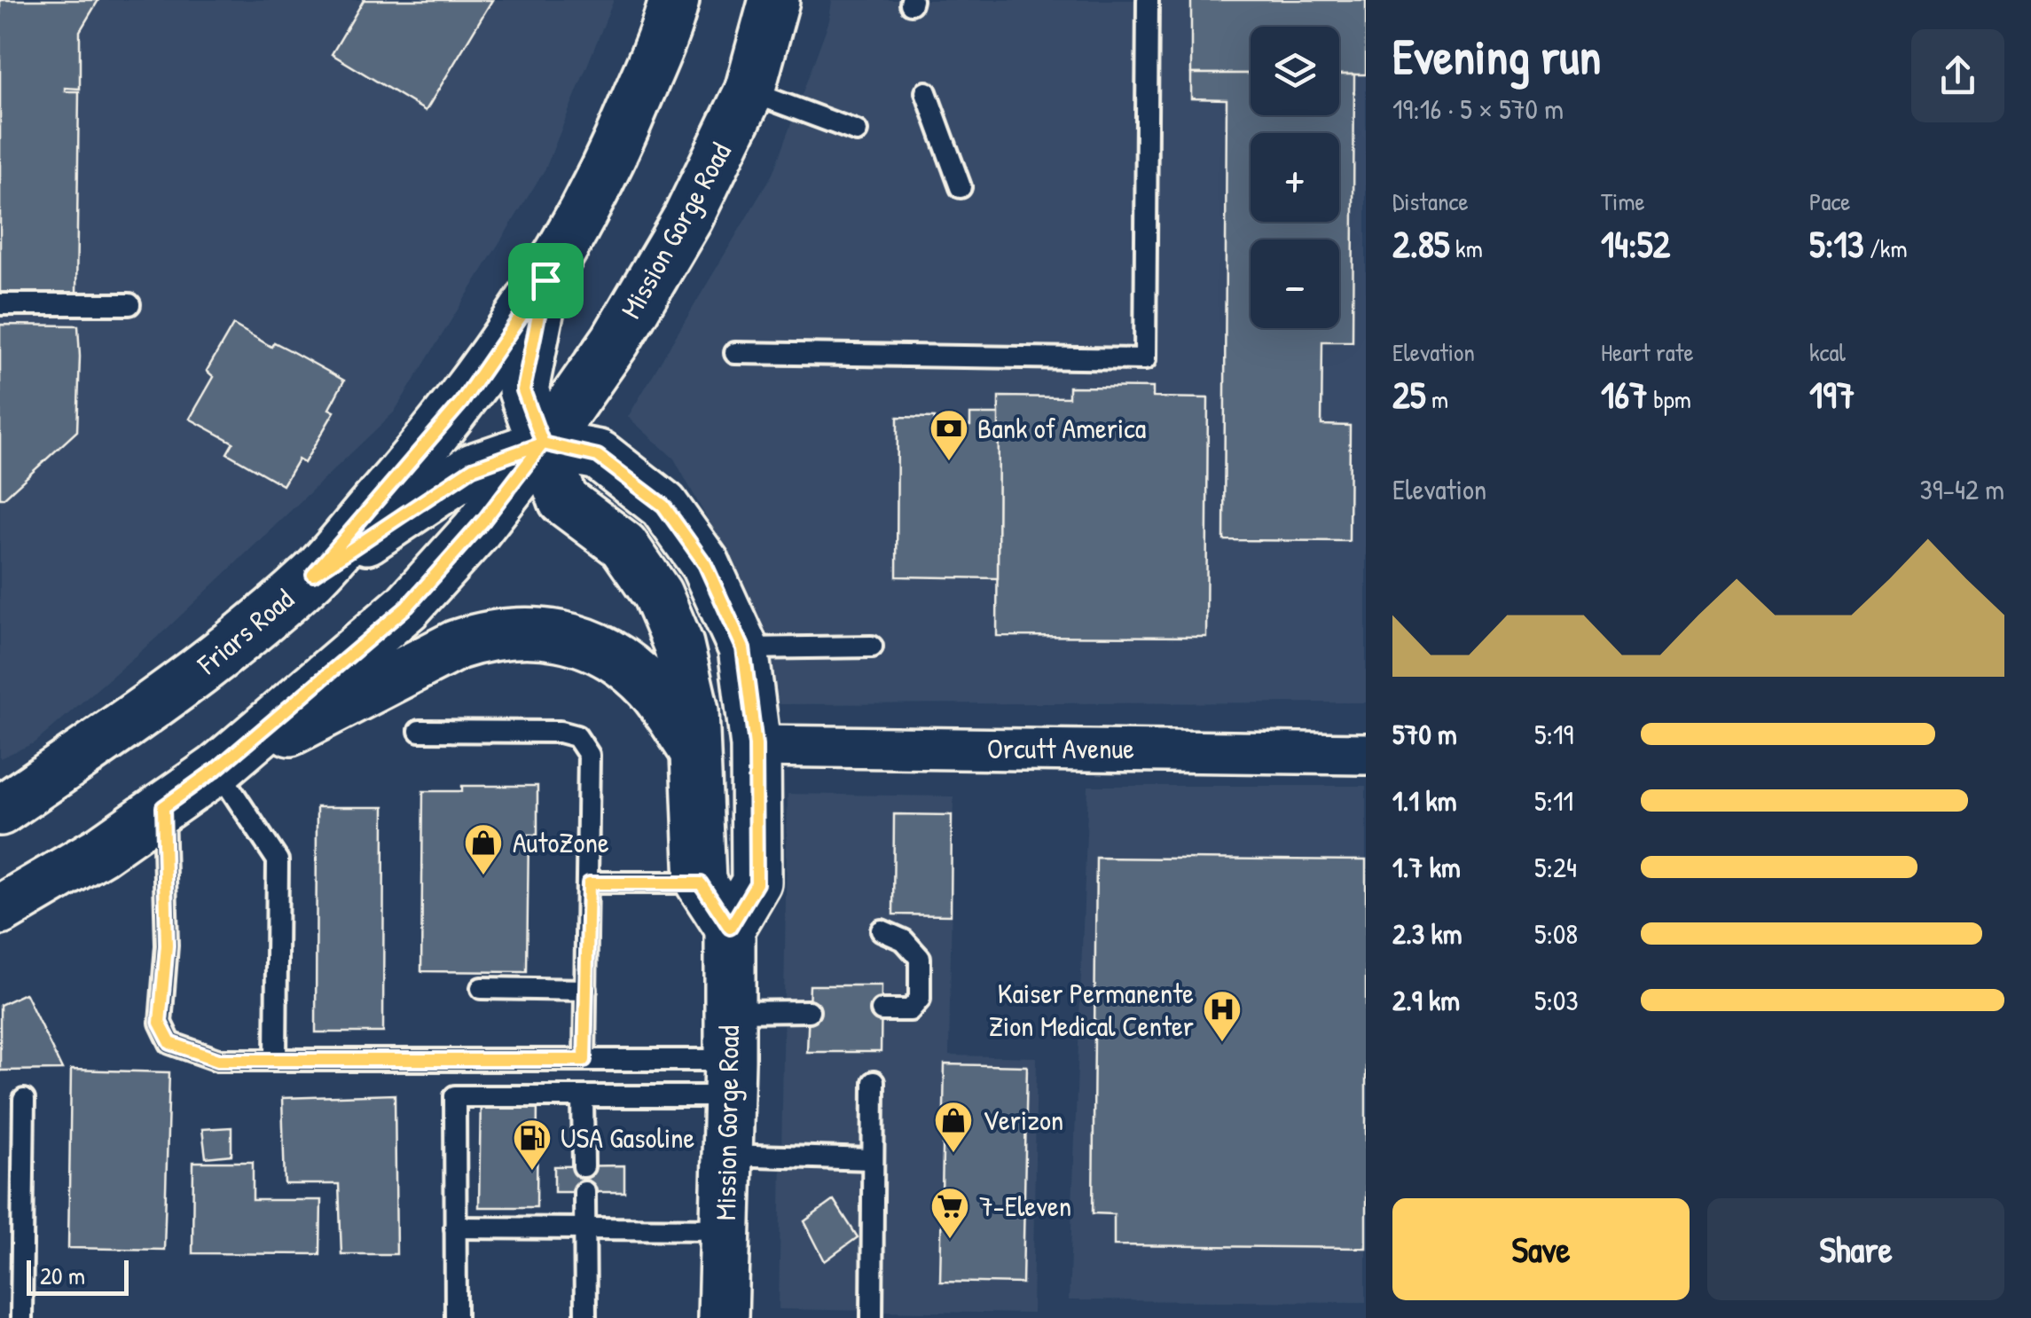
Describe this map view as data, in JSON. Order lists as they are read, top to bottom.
{
  "streets": {
    "main road": ["Mission Gorge Road", "Friars Road"],
    "street": ["Orcutt Avenue"]
  },
  "places": {
    "bank": ["Bank of America"],
    "shop": ["AutoZone", "Verizon"],
    "hospital": ["Kaiser Permanente Zion Medical Center"],
    "fuel station": ["USA Gasoline"],
    "supermarket": ["7-Eleven"]
  },
  "scale_bar": "20 m",
  "page": {
    "heading": ["Evening run", "19:16 · 5 × 570 m"],
    "map_buttons": ["+", "−"],
    "stats": [
      ["Distance", "2.85 km"],
      ["Time", "14:52"],
      ["Pace", "5:13 /km"],
      ["Elevation", "25 m"],
      ["Heart rate", "167 bpm"],
      ["kcal", "197"]
    ],
    "chart": ["Elevation", "39–42 m"],
    "list": [
      {
        "name": "570 m",
        "note": "5:19"
      },
      {
        "name": "1.1 km",
        "note": "5:11"
      },
      {
        "name": "1.7 km",
        "note": "5:24"
      },
      {
        "name": "2.3 km",
        "note": "5:08"
      },
      {
        "name": "2.9 km",
        "note": "5:03"
      }
    ],
    "buttons": ["Save", "Share"],
    "scale": "20 m"
  }
}
